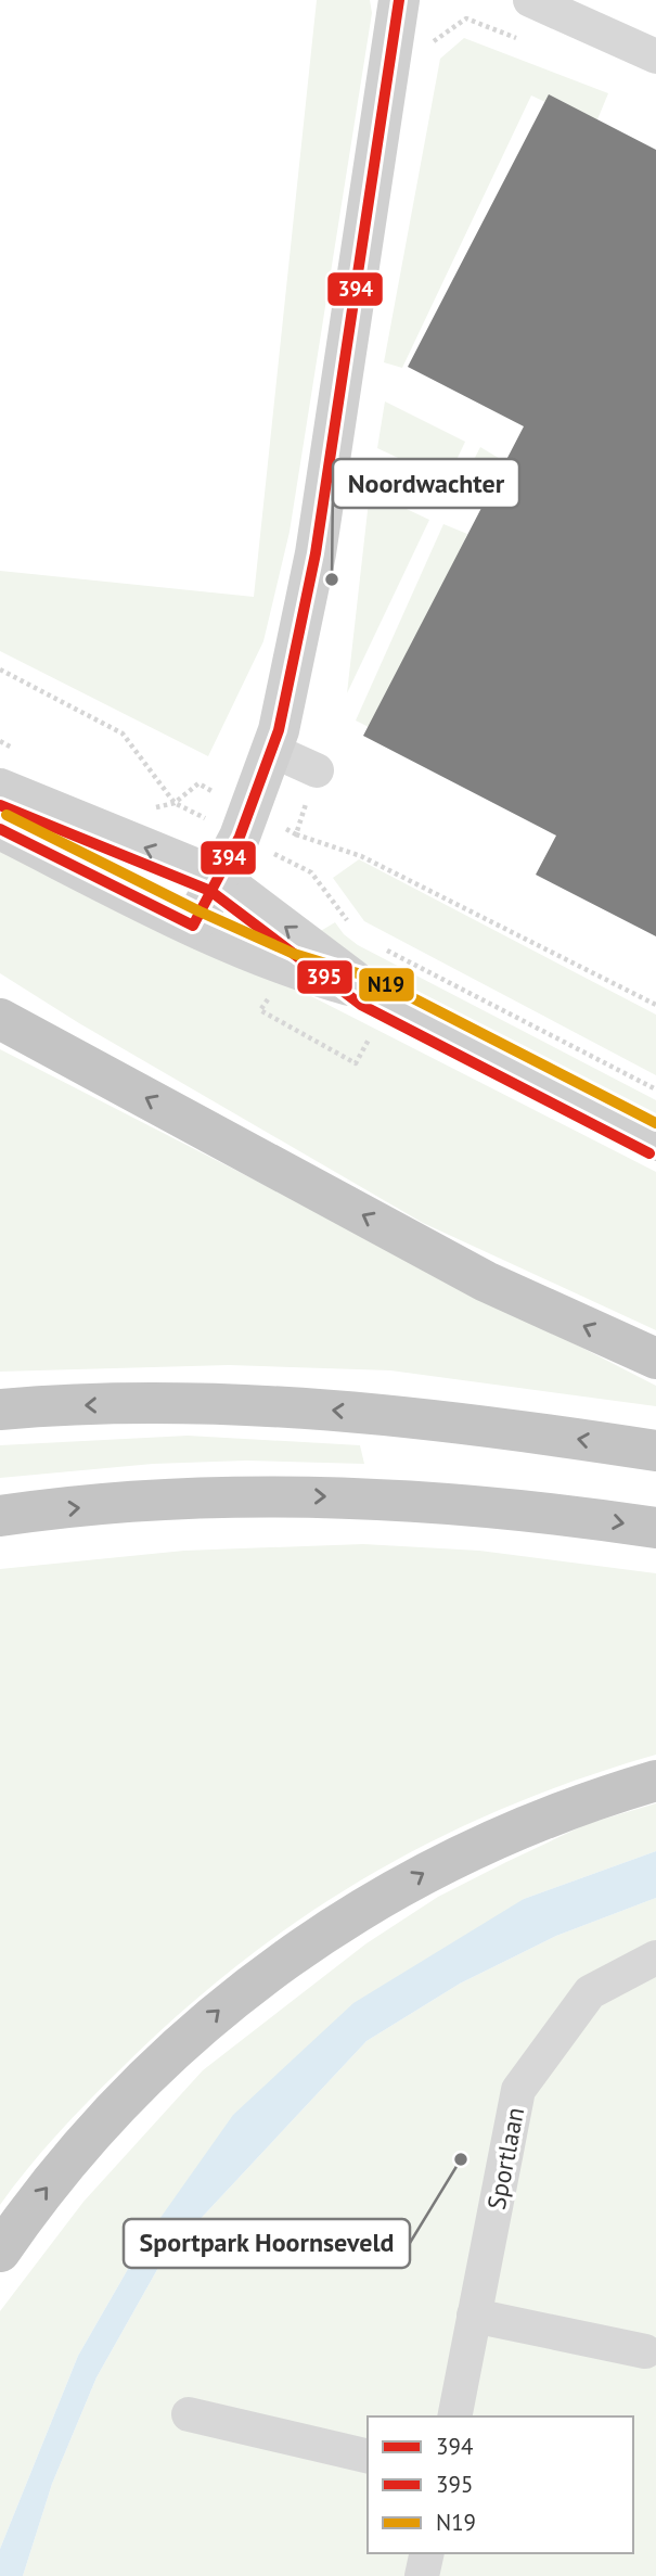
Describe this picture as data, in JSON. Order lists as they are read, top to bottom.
{
  "streets": {
    "street": ["Sportlaan"]
  },
  "places": ["Noordwachter", "Sportpark Hoornseveld"],
  "lines": ["transit line 394", "transit line 395", "transit line N19"],
  "legend": ["394", "395", "N19"]
}
